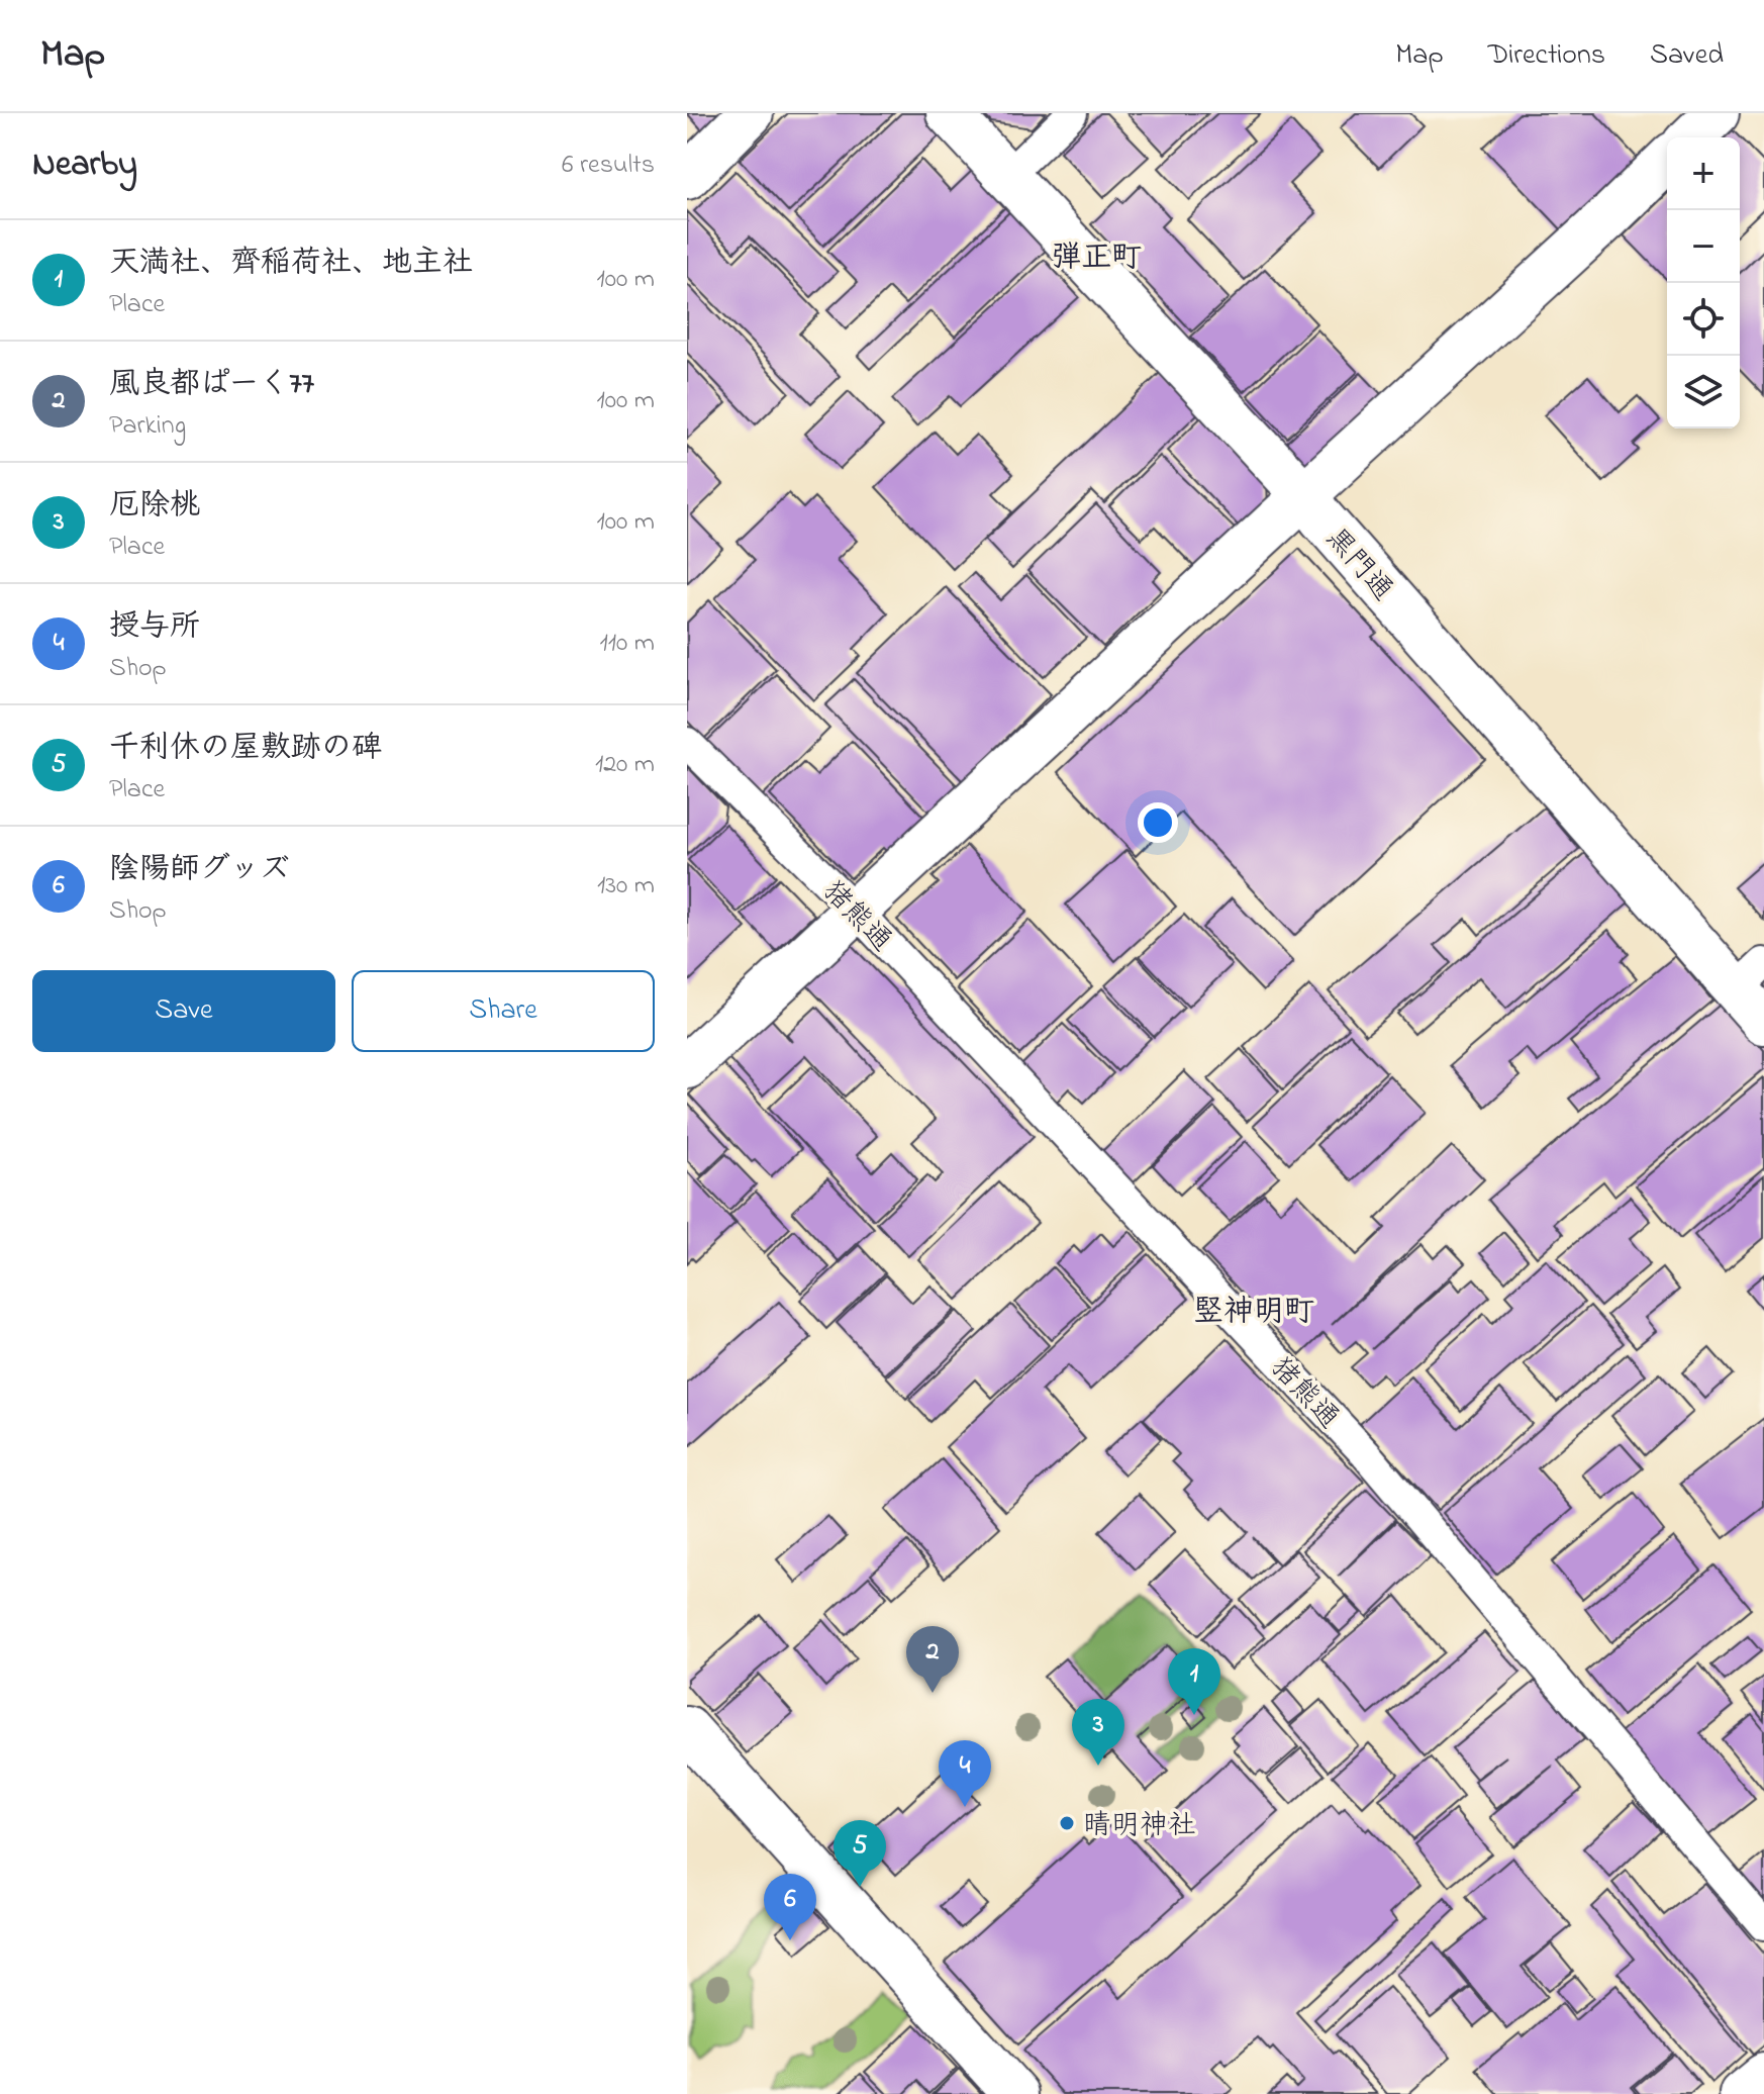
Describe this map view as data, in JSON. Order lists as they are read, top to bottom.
{
  "streets": {
    "street": ["黒門通"],
    "lane": ["猪熊通"]
  },
  "districts": ["弾正町", "竪神明町"],
  "places": ["晴明神社"],
  "page": {
    "header": "Map",
    "nav": ["Map", "Directions", "Saved"],
    "heading": ["Nearby", "6 results"],
    "map_buttons": ["+", "−"],
    "list": [
      {
        "mark": "1",
        "name": "天満社、齊稲荷社、地主社",
        "note": "Place",
        "value": "100 m"
      },
      {
        "mark": "2",
        "name": "風良都ぱーく77",
        "note": "Parking",
        "value": "100 m"
      },
      {
        "mark": "3",
        "name": "厄除桃",
        "note": "Place",
        "value": "100 m"
      },
      {
        "mark": "4",
        "name": "授与所",
        "note": "Shop",
        "value": "110 m"
      },
      {
        "mark": "5",
        "name": "千利休の屋敷跡の碑",
        "note": "Place",
        "value": "120 m"
      },
      {
        "mark": "6",
        "name": "陰陽師グッズ",
        "note": "Shop",
        "value": "130 m"
      }
    ],
    "buttons": ["Save", "Share"],
    "pins": [
      "2",
      "1",
      "3",
      "4",
      "5",
      "6"
    ]
  }
}
